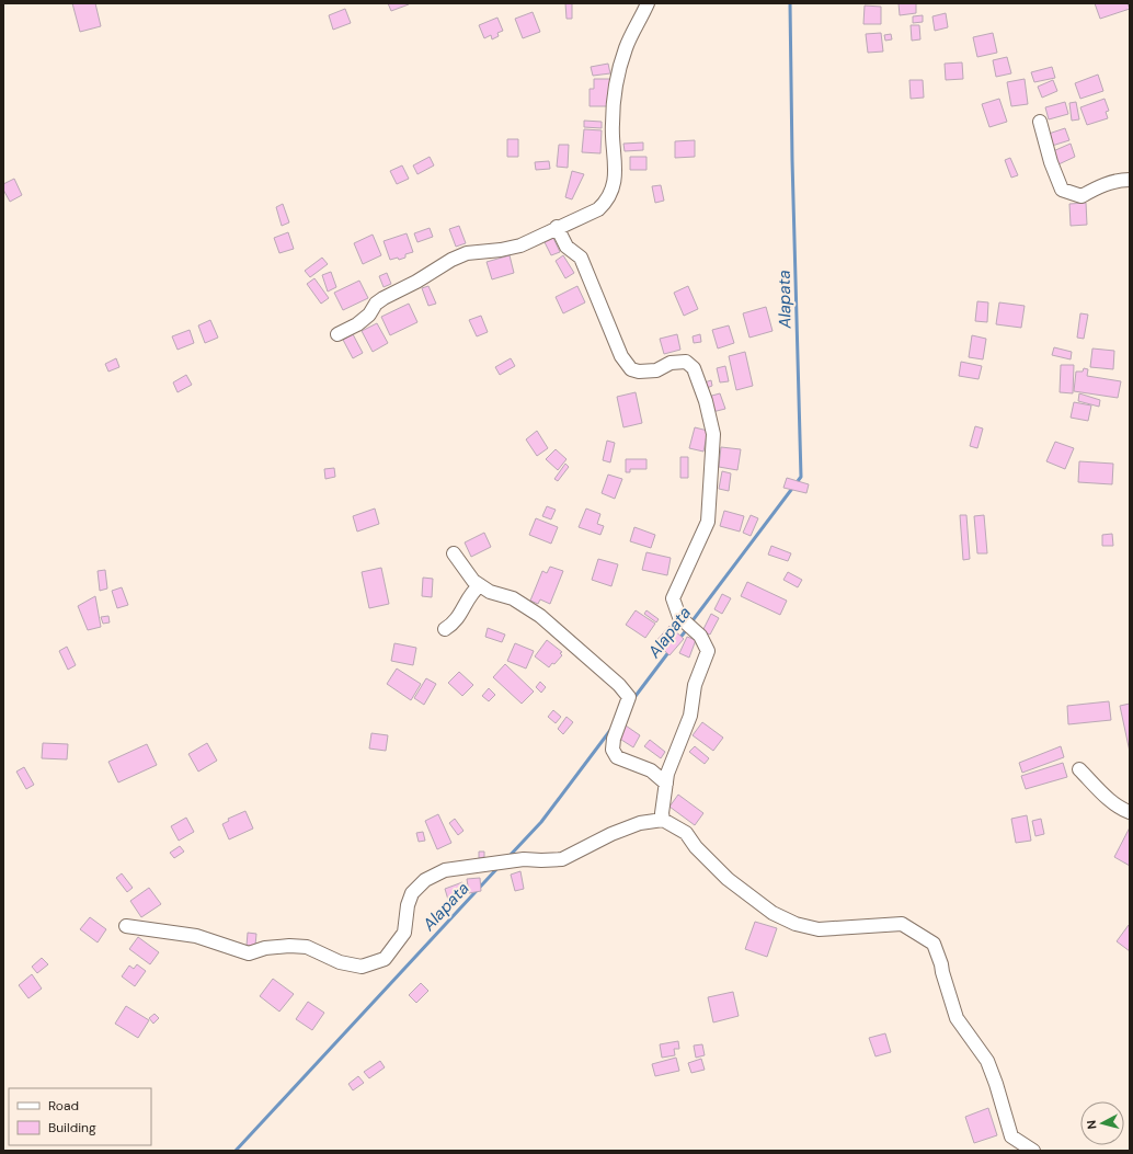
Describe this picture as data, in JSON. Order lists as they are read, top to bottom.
{
  "water": ["Alapata"],
  "legend": ["Road", "Building"],
  "north": "left"
}
